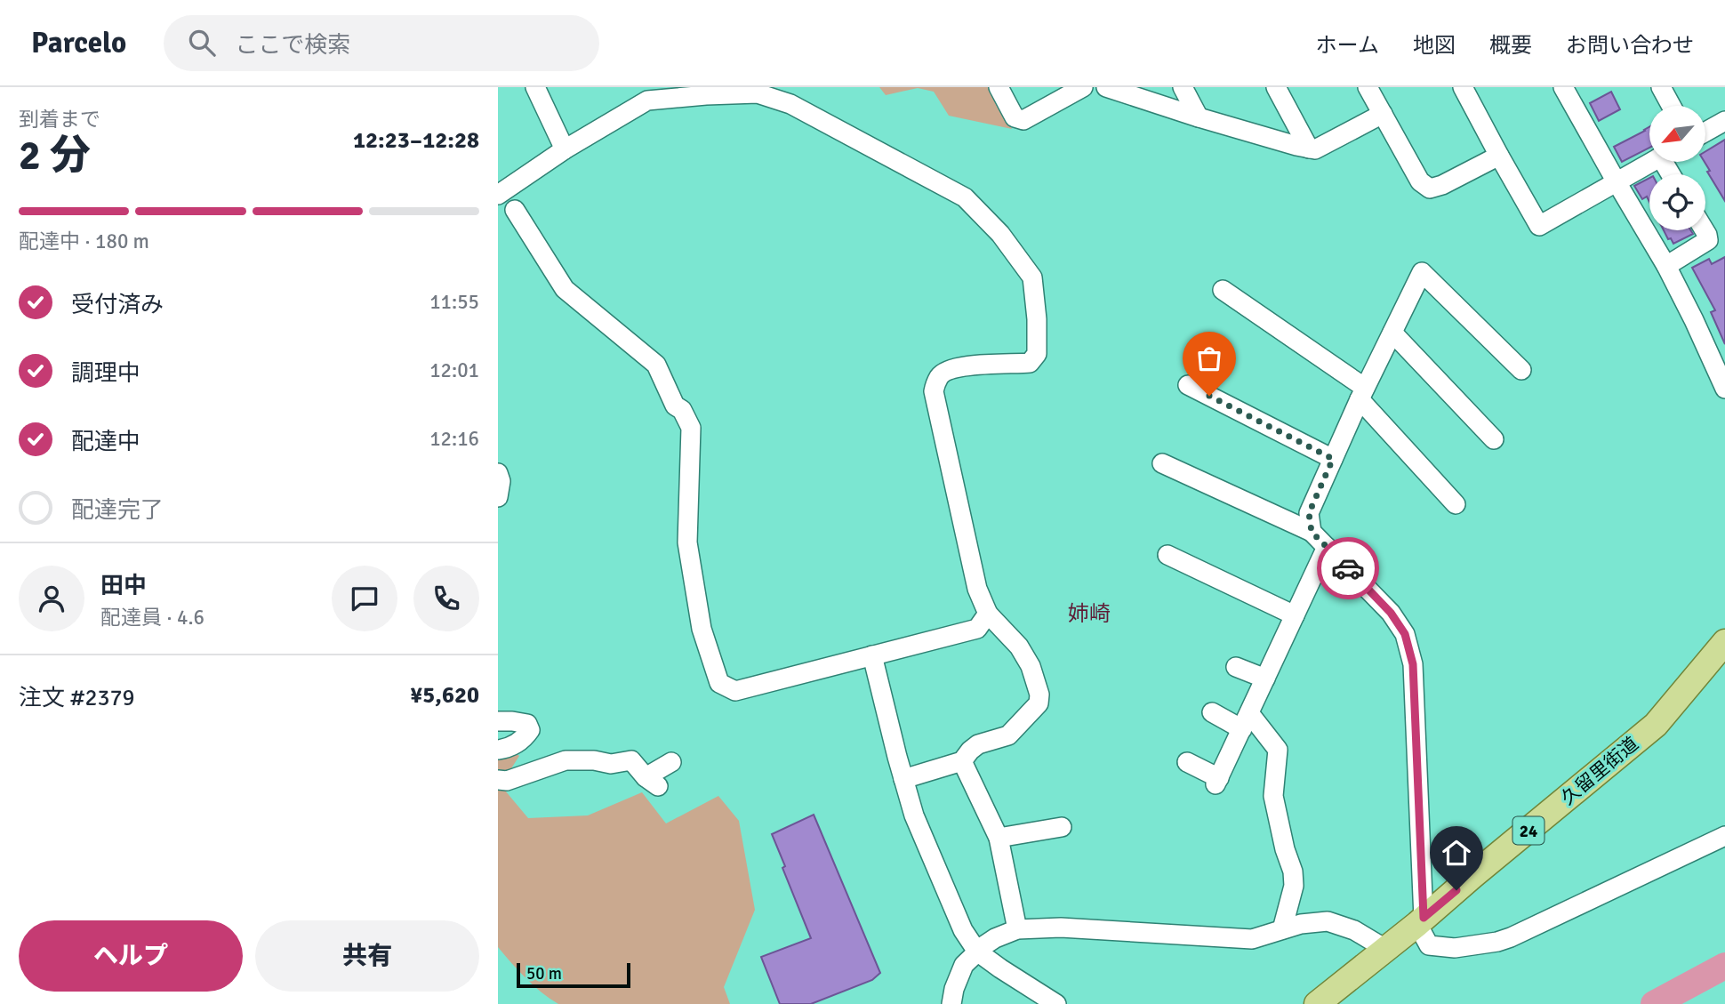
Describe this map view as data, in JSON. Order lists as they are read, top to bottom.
{
  "streets": {
    "main road": ["久留里街道", "24"]
  },
  "districts": ["姉崎"],
  "scale_bar": "50 m",
  "north": "bottom left",
  "page": {
    "header": "Parcelo",
    "search": "ここで検索",
    "nav": [
      "ホーム",
      "地図",
      "概要",
      "お問い合わせ"
    ],
    "heading": ["2 分", "到着まで", "12:23–12:28"],
    "panel": [
      "田中",
      "配達員 · 4.6",
      "注文 #2379",
      "¥5,620"
    ],
    "bar": "配達中 · 180 m",
    "list": [
      ["受付済み", "11:55"],
      ["調理中", "12:01"],
      ["配達中", "12:16"],
      "配達完了"
    ],
    "buttons": ["ヘルプ", "共有"],
    "scale": "50 m"
  }
}
